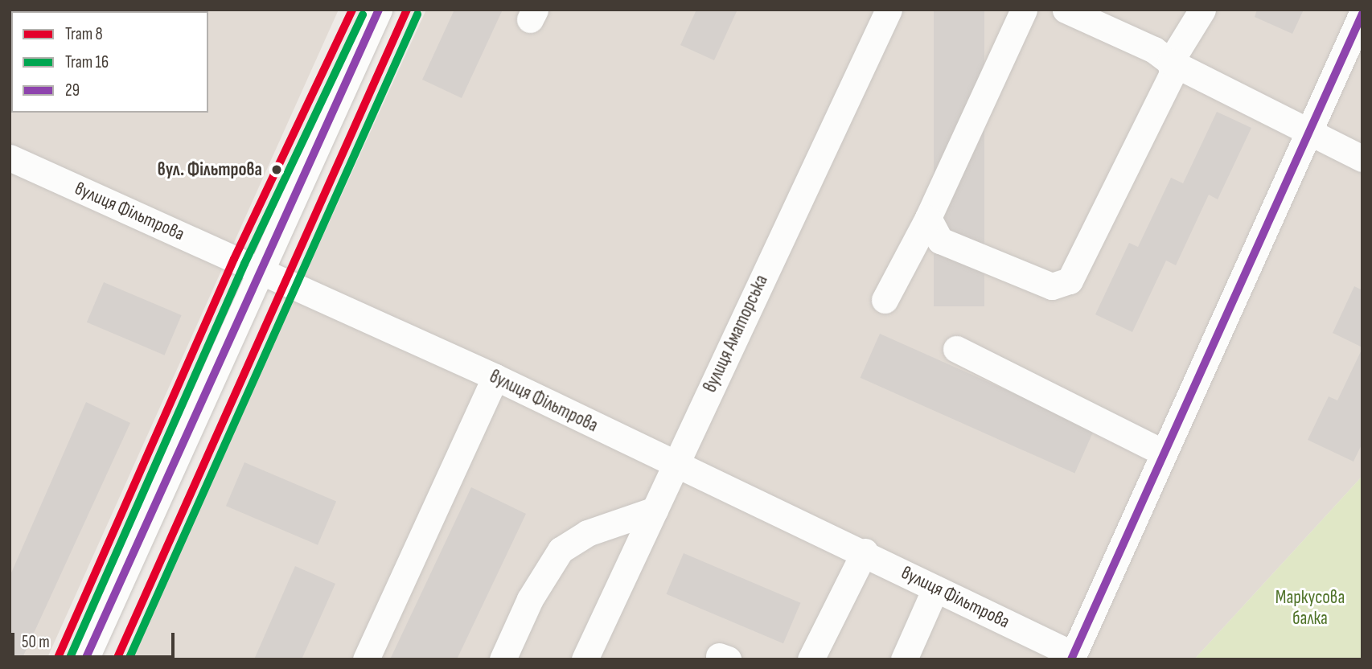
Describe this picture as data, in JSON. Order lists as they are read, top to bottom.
{
  "streets": {
    "street": ["вулиця Фільтрова", "вулиця Аматорська"]
  },
  "crossings": [
    ["вулиця Фільтрова", "вулиця Аматорська"]
  ],
  "parks": ["Маркусова балка"],
  "places": ["вул. Фільтрова"],
  "lines": ["tram line 8", "transit line 29", "tram line 16"],
  "legend": ["Tram 8", "Tram 16", "29"],
  "scale_bar": "50 m"
}
